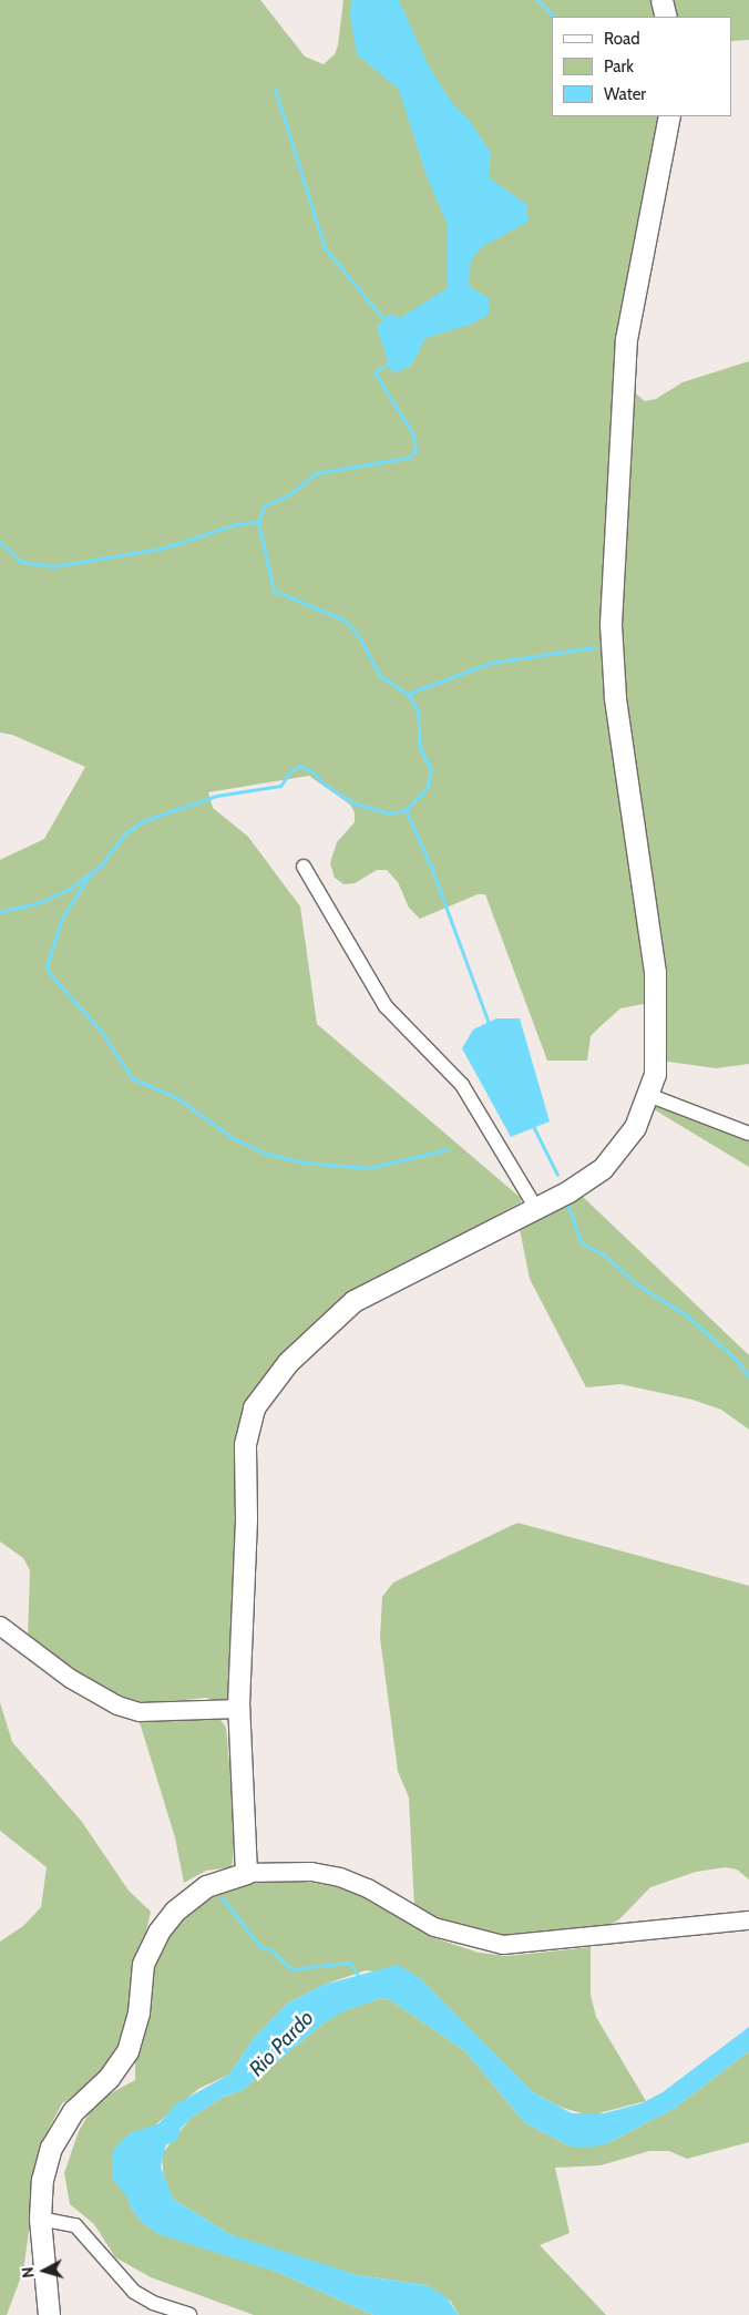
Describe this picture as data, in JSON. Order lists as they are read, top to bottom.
{
  "water": ["Rio Pardo"],
  "legend": ["Road", "Park", "Water"],
  "north": "left"
}
